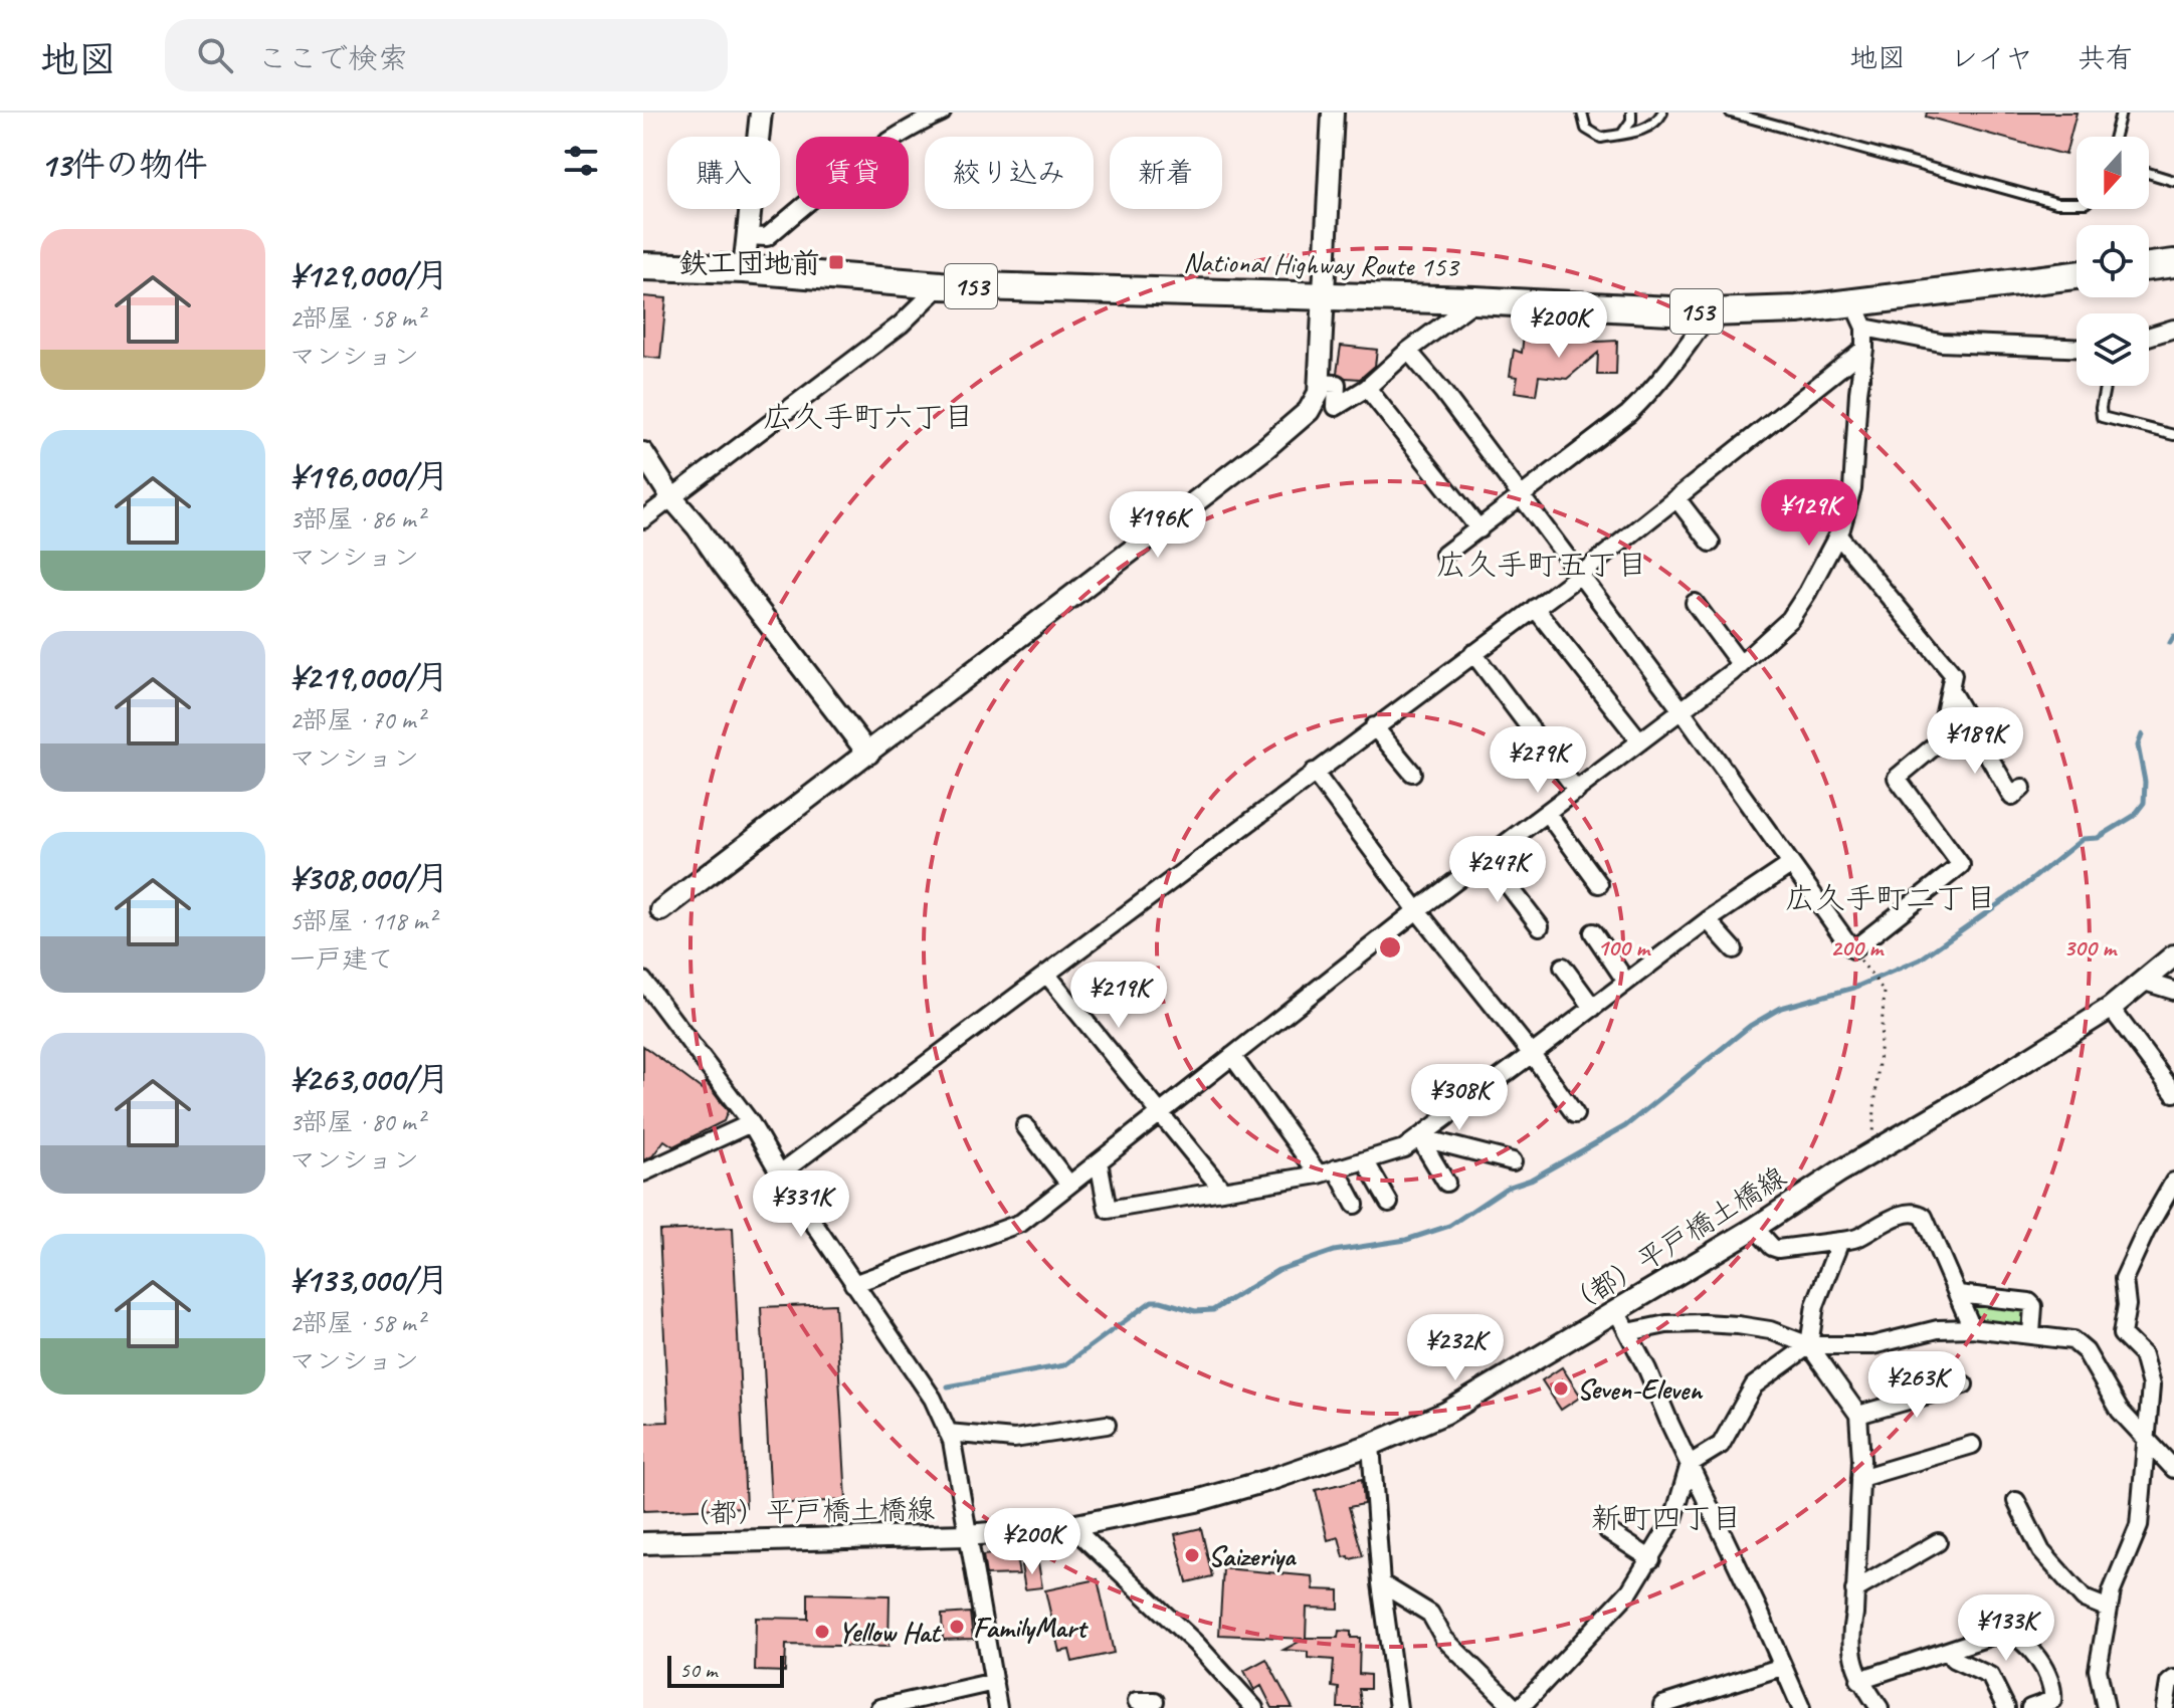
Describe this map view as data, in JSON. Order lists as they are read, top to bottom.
{
  "streets": {
    "highway": ["National Highway Route 153", "153"],
    "street": ["（都）平戸橋土橋線"]
  },
  "districts": [
    "広久手町六丁目",
    "広久手町五丁目",
    "広久手町二丁目",
    "新町四丁目"
  ],
  "places": {
    "transit": ["鉄工団地前"],
    "other": [
      "Seven-Eleven",
      "Saizeriya",
      "FamilyMart",
      "Yellow Hat"
    ]
  },
  "scale_bar": "50 m",
  "north": "bottom",
  "page": {
    "header": "地図",
    "search": "ここで検索",
    "nav": ["地図", "レイヤ", "共有"],
    "heading": "13件の物件",
    "chip": [
      "購入",
      "賃貸",
      "絞り込み",
      "新着"
    ],
    "list": [
      {
        "name": "¥129,000/月",
        "note": "2部屋 · 58 m² · マンション"
      },
      {
        "name": "¥196,000/月",
        "note": "3部屋 · 86 m² · マンション"
      },
      {
        "name": "¥219,000/月",
        "note": "2部屋 · 70 m² · マンション"
      },
      {
        "name": "¥308,000/月",
        "note": "5部屋 · 118 m² · 一戸建て"
      },
      {
        "name": "¥263,000/月",
        "note": "3部屋 · 80 m² · マンション"
      },
      {
        "name": "¥133,000/月",
        "note": "2部屋 · 58 m² · マンション"
      }
    ],
    "price": [
      "¥200K",
      "¥129K",
      "¥196K",
      "¥189K",
      "¥279K",
      "¥247K",
      "¥219K",
      "¥308K",
      "¥331K",
      "¥232K",
      "¥263K",
      "¥200K",
      "¥133K"
    ],
    "scale": "50 m"
  },
  "rings": ["100 m", "200 m", "300 m"]
}
